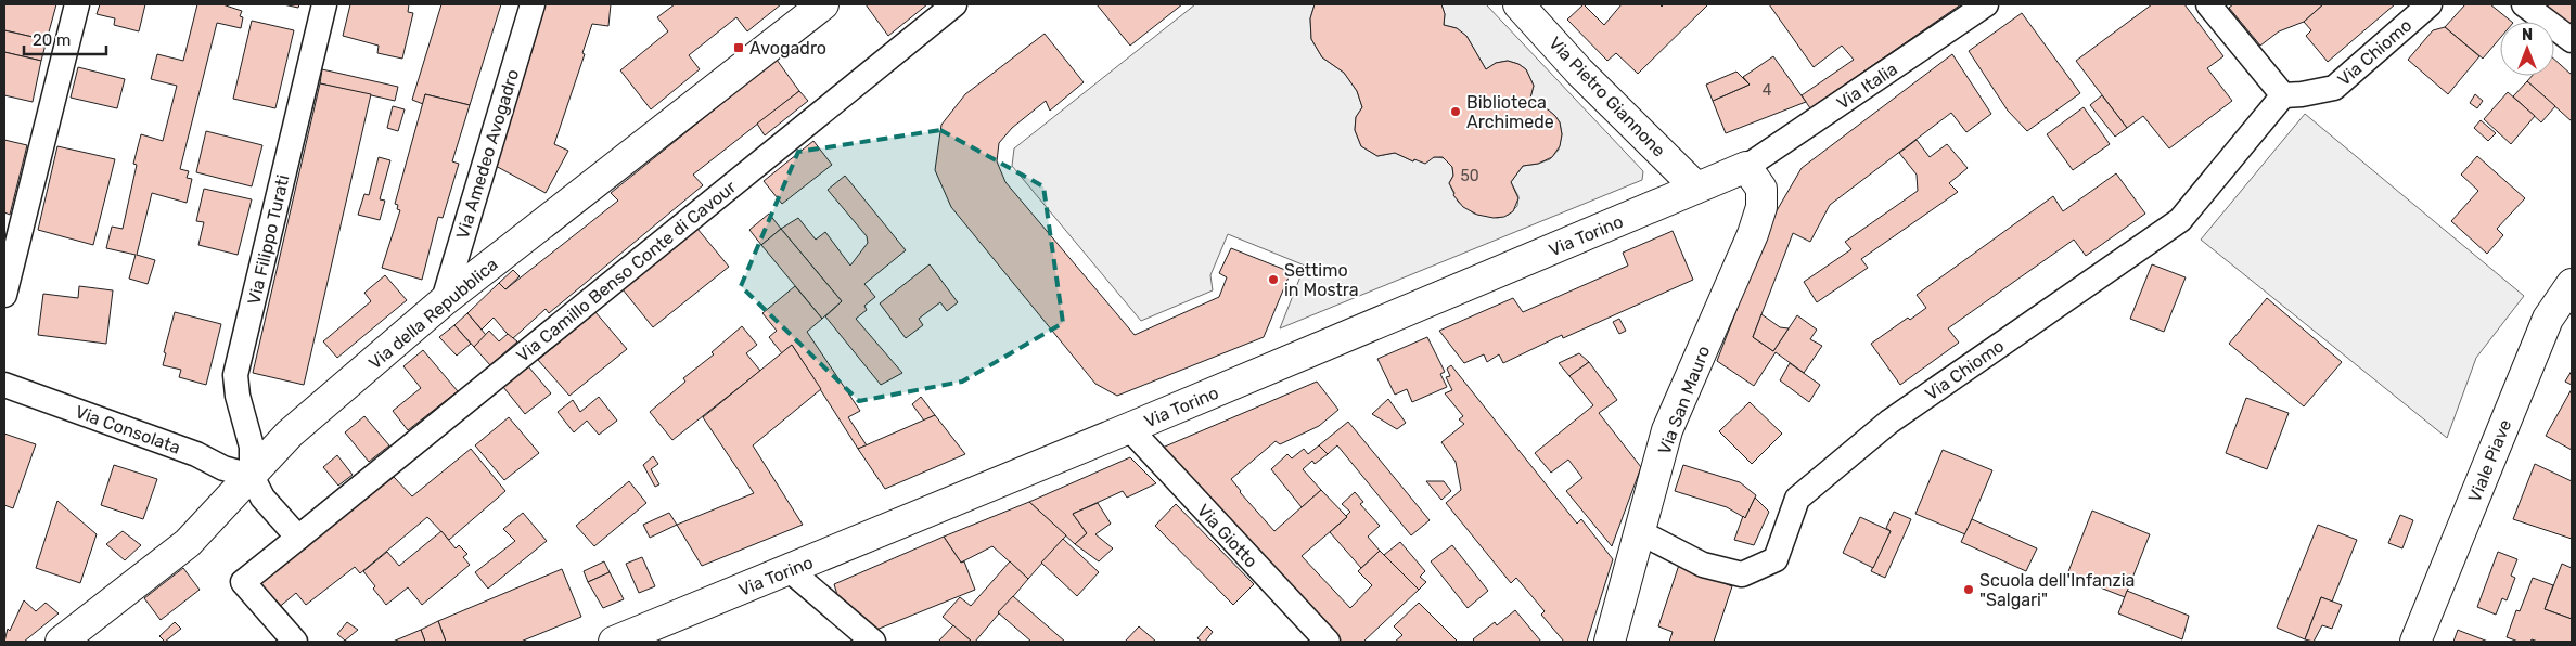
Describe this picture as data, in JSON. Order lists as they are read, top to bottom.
{
  "streets": {
    "street": [
      "Via Chiomo",
      "Via Italia",
      "Via Pietro Giannone",
      "Via Amedeo Avogadro",
      "Via Torino",
      "Via Filippo Turati",
      "Via Camillo Benso Conte di Cavour",
      "Via della Repubblica",
      "Via San Mauro",
      "Via Consolata",
      "Viale Piave",
      "Via Giotto"
    ]
  },
  "crossings": [
    ["Via Chiomo", "Via San Mauro"],
    ["Via Italia", "Via Torino"],
    ["Via Italia", "Via San Mauro"],
    ["Via Pietro Giannone", "Via Torino"],
    ["Via Amedeo Avogadro", "Via della Repubblica"],
    ["Via Torino", "Via San Mauro"],
    ["Via Torino", "Via Giotto"],
    ["Via Filippo Turati", "Via della Repubblica"],
    ["Via Filippo Turati", "Via Consolata"],
    ["Via della Repubblica", "Via Consolata"]
  ],
  "places": {
    "transit": ["Avogadro"],
    "other": ["Biblioteca Archimede", "Settimo in Mostra", "Scuola dell'Infanzia \"Salgari\""]
  },
  "house_numbers": ["4", "50"],
  "scale_bar": "20 m",
  "north": "top"
}
